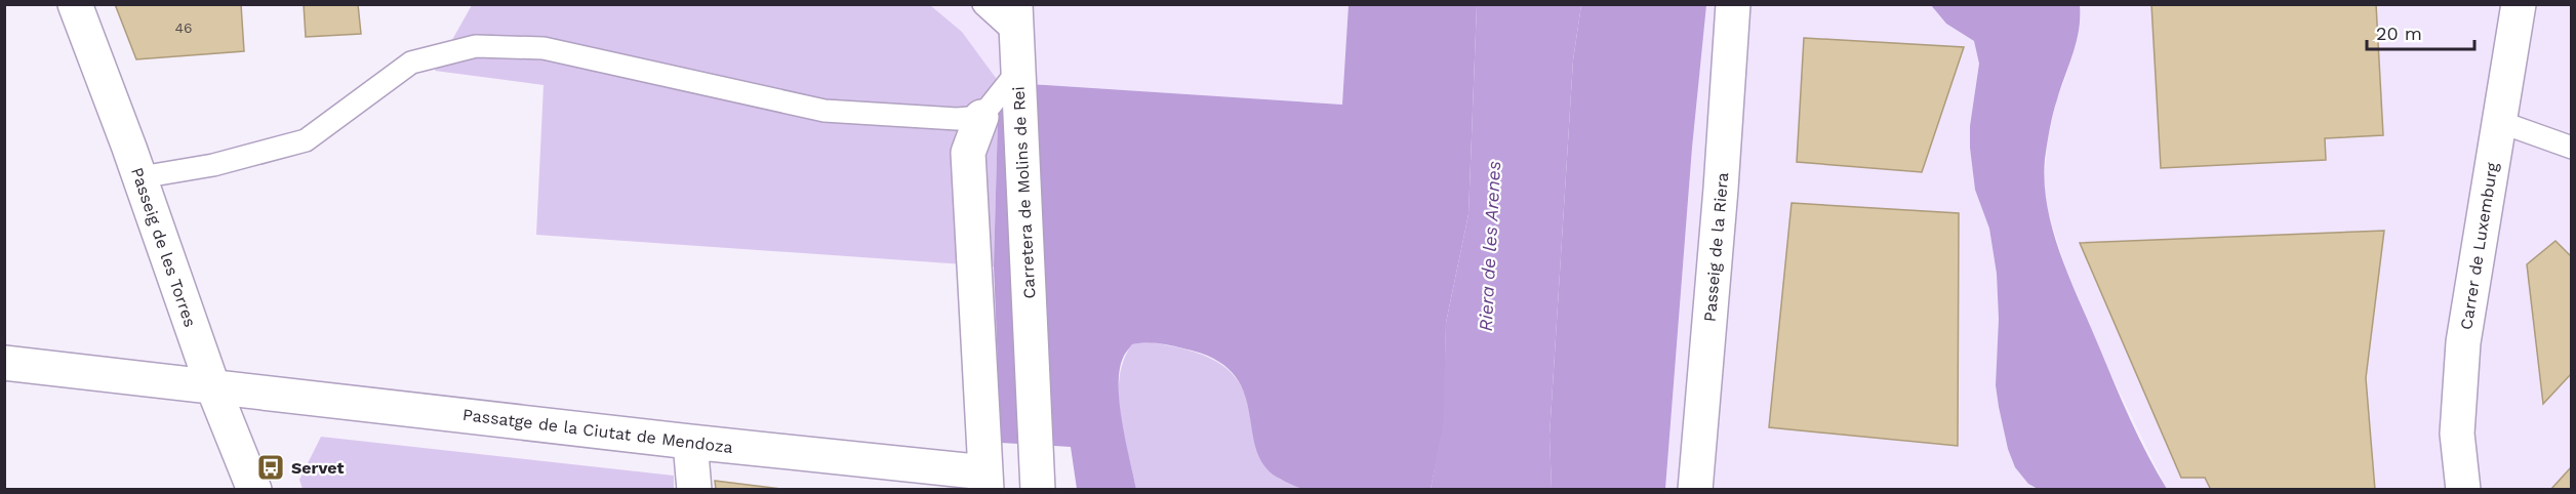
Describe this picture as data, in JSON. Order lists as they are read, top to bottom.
{
  "streets": {
    "street": [
      "Carretera de Molins de Rei",
      "Carrer de Luxemburg",
      "Passeig de les Torres",
      "Passeig de la Riera",
      "Passatge de la Ciutat de Mendoza"
    ]
  },
  "crossings": [
    ["Carretera de Molins de Rei", "Passatge de la Ciutat de Mendoza"],
    ["Passeig de les Torres", "Passatge de la Ciutat de Mendoza"]
  ],
  "water": ["Riera de les Arenes"],
  "places": {
    "bus stop": ["Servet"]
  },
  "house_numbers": ["46"],
  "scale_bar": "20 m"
}
